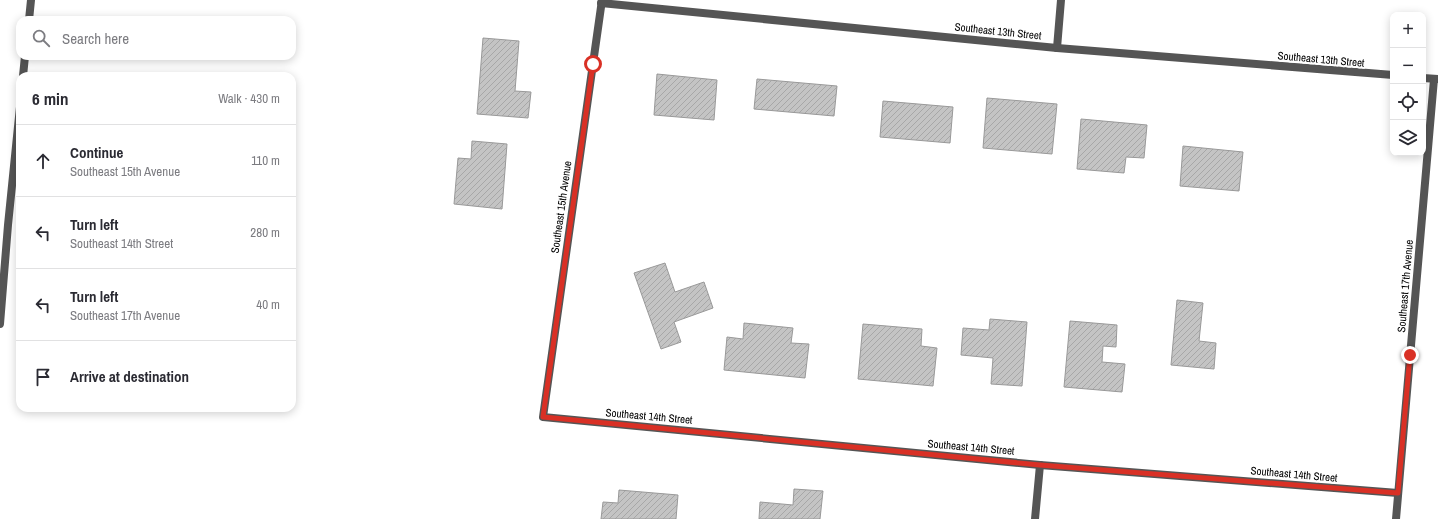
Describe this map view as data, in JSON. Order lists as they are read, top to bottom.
{
  "streets": {
    "street": [
      "Southeast 13th Street",
      "Southeast 15th Avenue",
      "Southeast 17th Avenue",
      "Southeast 14th Street"
    ]
  },
  "crossings": [
    ["Southeast 13th Street", "Southeast 15th Avenue"],
    ["Southeast 15th Avenue", "Southeast 14th Street"],
    ["Southeast 17th Avenue", "Southeast 14th Street"]
  ],
  "page": {
    "map_buttons": ["+", "−"],
    "search": "Search here",
    "heading": ["6 min", "Walk · 430 m"],
    "list": [
      ["Continue", "Southeast 15th Avenue", "110 m"],
      ["Turn left", "Southeast 14th Street", "280 m"],
      ["Turn left", "Southeast 17th Avenue", "40 m"],
      "Arrive at destination"
    ]
  }
}
